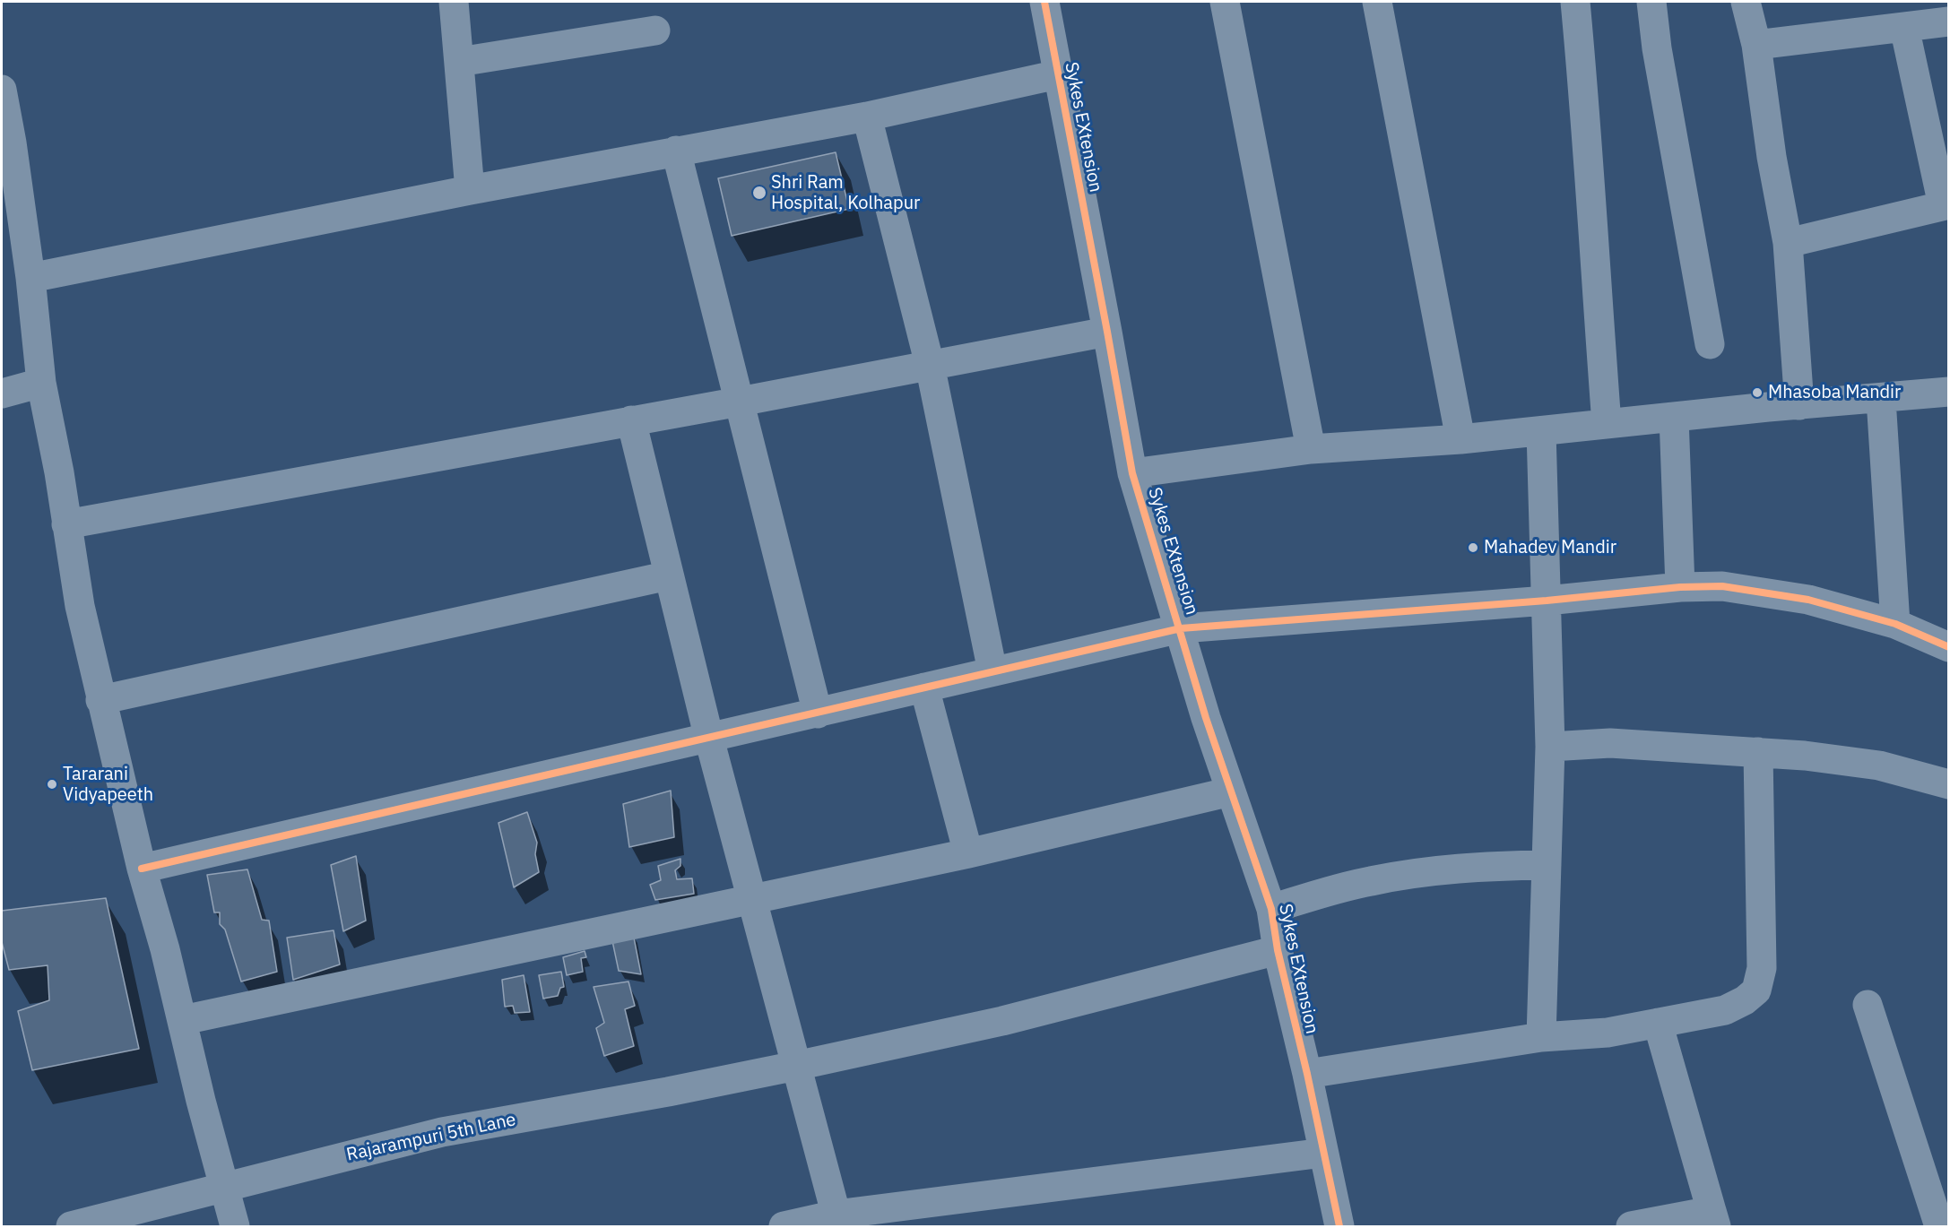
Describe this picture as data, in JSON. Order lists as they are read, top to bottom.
{
  "streets": {
    "street": ["Sykes EXtension", "Rajarampuri 5th Lane"]
  },
  "crossings": [
    ["Sykes EXtension", "Rajarampuri 5th Lane"]
  ],
  "places": [
    "Shri Ram Hospital, Kolhapur",
    "Mhasoba Mandir",
    "Mahadev Mandir",
    "Tararani Vidyapeeth"
  ]
}
